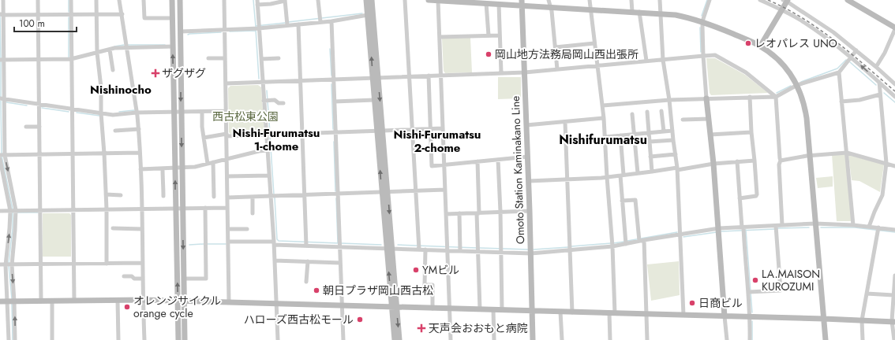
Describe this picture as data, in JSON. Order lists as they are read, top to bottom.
{
  "streets": {
    "street": ["Omoto Station Kaminakano Line"]
  },
  "districts": [
    "Nishinocho",
    "Nishi-Furumatsu 1-chome",
    "Nishi-Furumatsu 2-chome",
    "Nishifurumatsu"
  ],
  "parks": ["西古松東公園"],
  "places": {
    "other": [
      "レオパレス UNO",
      "岡山地方法務局岡山西出張所",
      "YMビル",
      "LA.MAISON KUROZUMI",
      "朝日プラザ岡山西古松",
      "日商ビル",
      "オレンジサイクル orange cycle",
      "ハローズ西古松モール"
    ],
    "health": ["ザグザグ", "天声会おおもと病院"]
  },
  "scale_bar": "100 m"
}
